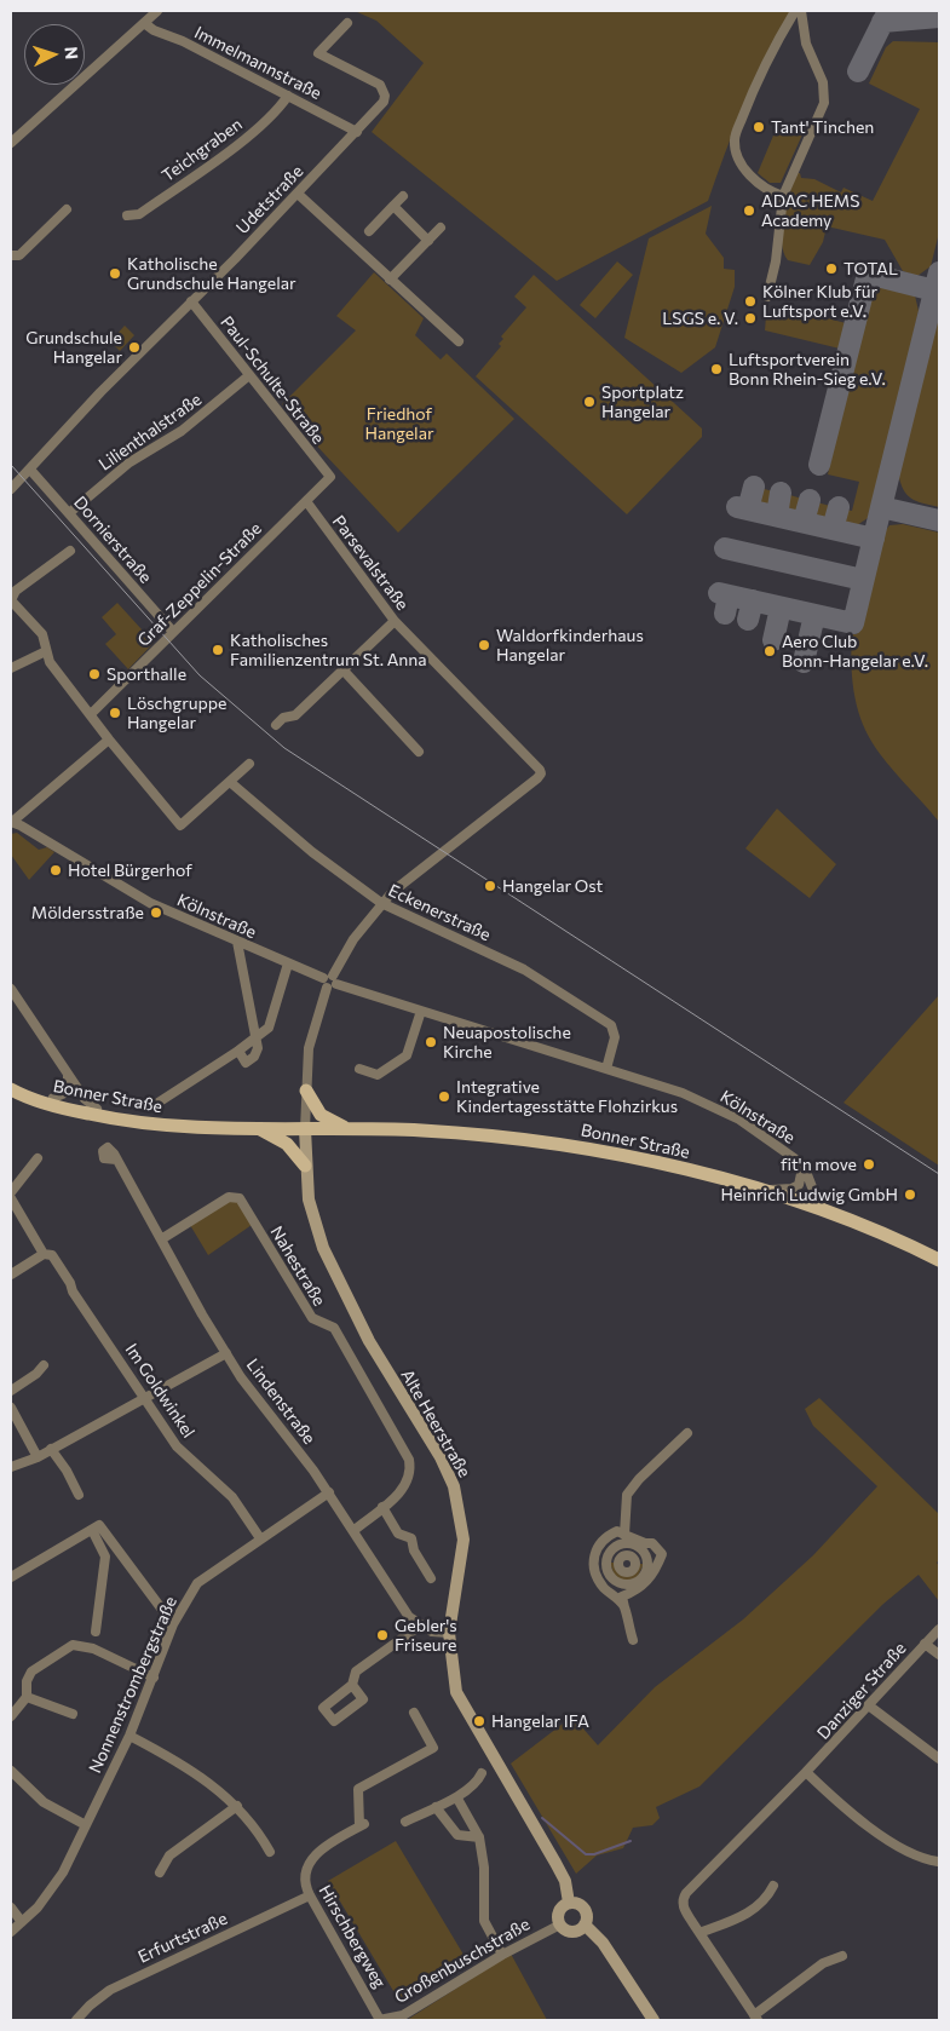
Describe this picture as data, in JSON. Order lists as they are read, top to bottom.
{
  "streets": {
    "main road": ["Bonner Straße"],
    "street": [
      "Immelmannstraße",
      "Teichgraben",
      "Udetstraße",
      "Paul-Schulte-Straße",
      "Lilienthalstraße",
      "Dornierstraße",
      "Parsevalstraße",
      "Graf-Zeppelin-Straße",
      "Eckenerstraße",
      "Kölnstraße",
      "Nahestraße",
      "Im Goldwinkel",
      "Lindenstraße",
      "Alte Heerstraße",
      "Nonnenstrombergstraße",
      "Danziger Straße",
      "Hirschbergweg",
      "Erfurtstraße",
      "Großenbuschstraße"
    ]
  },
  "crossings": [
    ["Immelmannstraße", "Teichgraben"],
    ["Immelmannstraße", "Udetstraße"],
    ["Udetstraße", "Paul-Schulte-Straße"],
    ["Udetstraße", "Dornierstraße"],
    ["Paul-Schulte-Straße", "Lilienthalstraße"],
    ["Paul-Schulte-Straße", "Graf-Zeppelin-Straße"],
    ["Lilienthalstraße", "Dornierstraße"],
    ["Dornierstraße", "Graf-Zeppelin-Straße"],
    ["Parsevalstraße", "Graf-Zeppelin-Straße"],
    ["Parsevalstraße", "Eckenerstraße"],
    ["Eckenerstraße", "Kölnstraße"],
    ["Kölnstraße", "Bonner Straße"],
    ["Bonner Straße", "Alte Heerstraße"],
    ["Nahestraße", "Lindenstraße"],
    ["Im Goldwinkel", "Nonnenstrombergstraße"],
    ["Lindenstraße", "Nonnenstrombergstraße"],
    ["Alte Heerstraße", "Großenbuschstraße"],
    ["Hirschbergweg", "Erfurtstraße"],
    ["Hirschbergweg", "Großenbuschstraße"]
  ],
  "parks": ["Friedhof Hangelar"],
  "places": [
    "Tant' Tinchen",
    "ADAC HEMS Academy",
    "TOTAL",
    "Katholische Grundschule Hangelar",
    "Kölner Klub für Luftsport e.V.",
    "LSGS e. V.",
    "Grundschule Hangelar",
    "Luftsportverein Bonn Rhein-Sieg e.V.",
    "Sportplatz Hangelar",
    "Waldorfkinderhaus Hangelar",
    "Katholisches Familienzentrum St. Anna",
    "Aero Club Bonn-Hangelar e.V.",
    "Sporthalle",
    "Löschgruppe Hangelar",
    "Hotel Bürgerhof",
    "Hangelar Ost",
    "Möldersstraße",
    "Neuapostolische Kirche",
    "Integrative Kindertagesstätte Flohzirkus",
    "fit'n move",
    "Heinrich Ludwig GmbH",
    "Gebler's Friseure",
    "Hangelar IFA"
  ],
  "north": "right"
}
